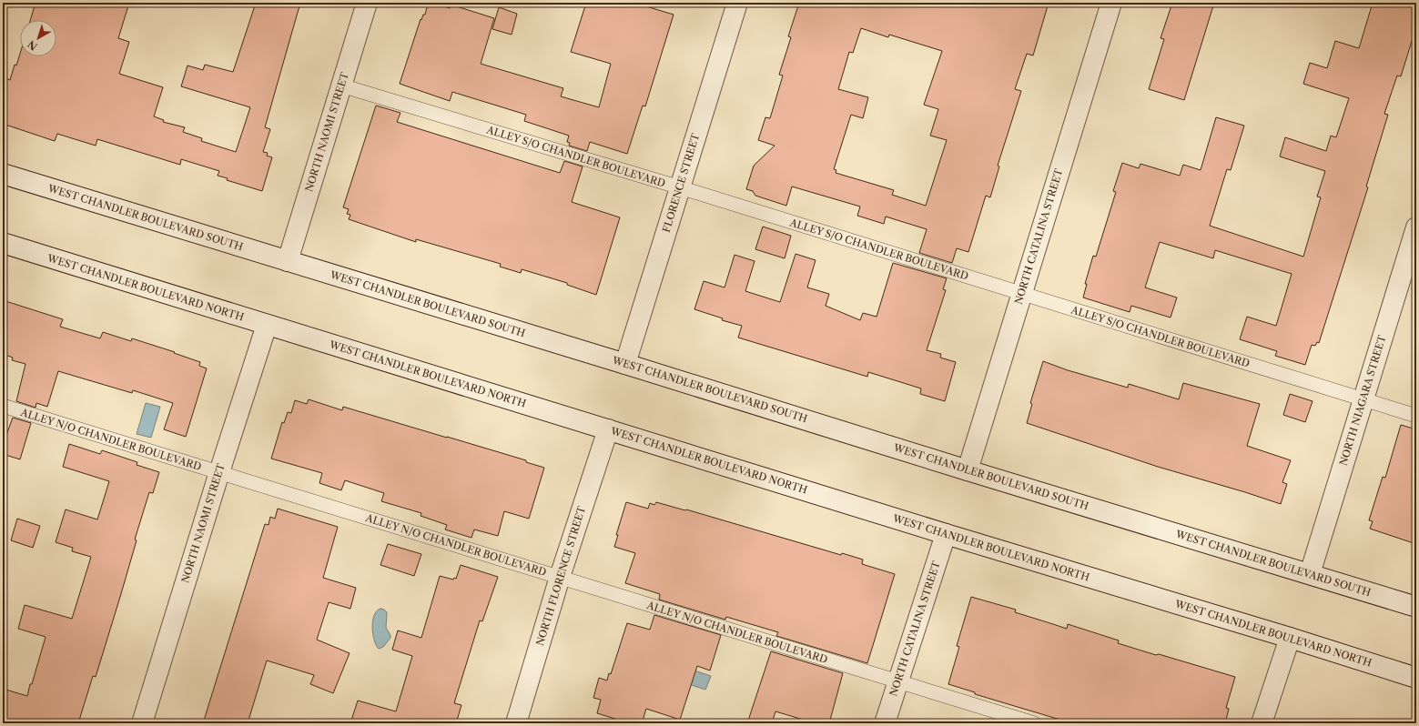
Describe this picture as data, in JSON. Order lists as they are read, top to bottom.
{
  "streets": {
    "main road": [
      "NORTH NAOMI STREET",
      "FLORENCE STREET",
      "WEST CHANDLER BOULEVARD SOUTH",
      "NORTH CATALINA STREET",
      "WEST CHANDLER BOULEVARD NORTH",
      "NORTH NIAGARA STREET",
      "NORTH FLORENCE STREET"
    ],
    "lane": ["ALLEY S/O CHANDLER BOULEVARD", "ALLEY N/O CHANDLER BOULEVARD"]
  },
  "crossings": [
    ["NORTH NAOMI STREET", "ALLEY S/O CHANDLER BOULEVARD"],
    ["NORTH NAOMI STREET", "WEST CHANDLER BOULEVARD SOUTH"],
    ["NORTH NAOMI STREET", "WEST CHANDLER BOULEVARD NORTH"],
    ["NORTH NAOMI STREET", "ALLEY N/O CHANDLER BOULEVARD"],
    ["ALLEY S/O CHANDLER BOULEVARD", "FLORENCE STREET"],
    ["ALLEY S/O CHANDLER BOULEVARD", "NORTH CATALINA STREET"],
    ["ALLEY S/O CHANDLER BOULEVARD", "NORTH NIAGARA STREET"],
    ["FLORENCE STREET", "WEST CHANDLER BOULEVARD SOUTH"],
    ["WEST CHANDLER BOULEVARD SOUTH", "NORTH CATALINA STREET"],
    ["WEST CHANDLER BOULEVARD SOUTH", "NORTH NIAGARA STREET"],
    ["NORTH CATALINA STREET", "WEST CHANDLER BOULEVARD NORTH"],
    ["NORTH CATALINA STREET", "ALLEY N/O CHANDLER BOULEVARD"],
    ["WEST CHANDLER BOULEVARD NORTH", "NORTH FLORENCE STREET"],
    ["ALLEY N/O CHANDLER BOULEVARD", "NORTH FLORENCE STREET"]
  ],
  "north": "bottom left"
}
